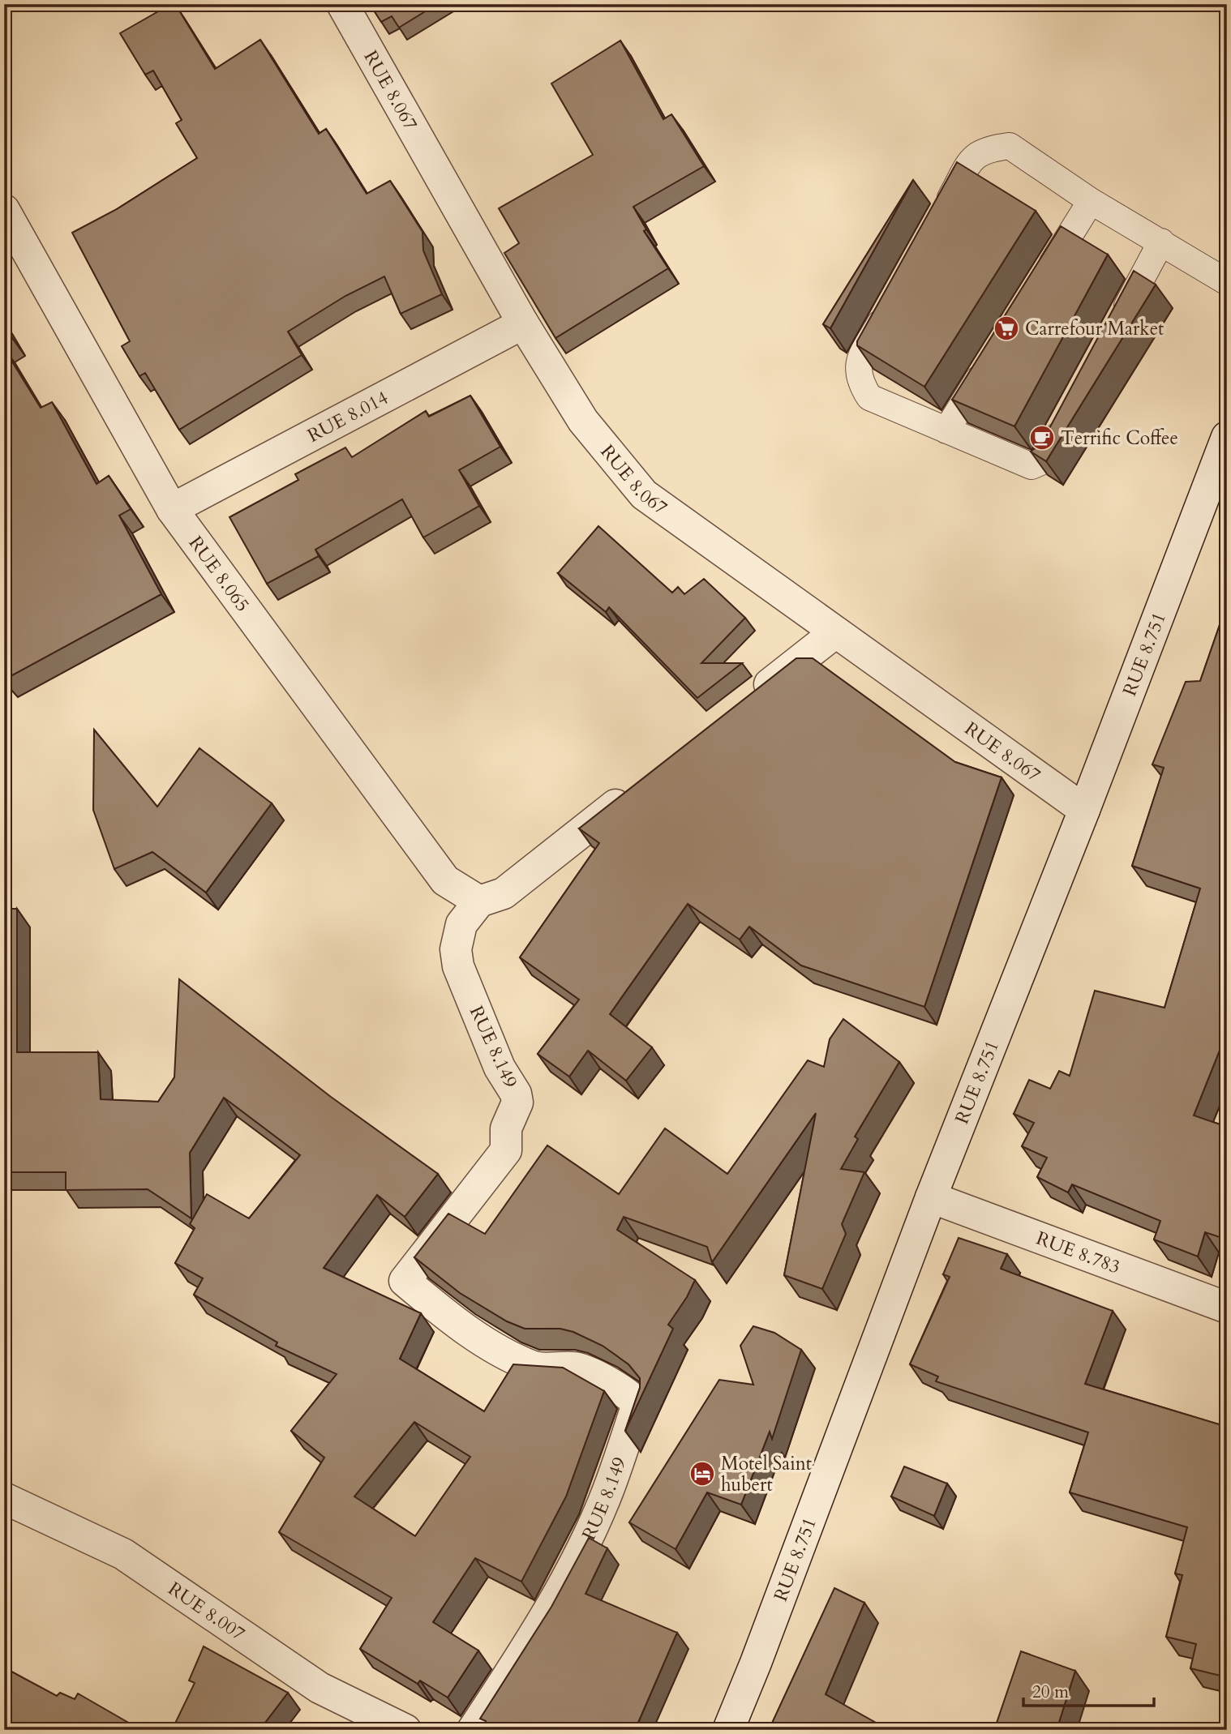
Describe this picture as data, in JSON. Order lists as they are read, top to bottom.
{
  "streets": {
    "street": [
      "RUE 8.067",
      "RUE 8.014",
      "RUE 8.065",
      "RUE 8.751",
      "RUE 8.149",
      "RUE 8.783",
      "RUE 8.007"
    ]
  },
  "crossings": [
    ["RUE 8.067", "RUE 8.014"],
    ["RUE 8.067", "RUE 8.751"],
    ["RUE 8.014", "RUE 8.065"],
    ["RUE 8.065", "RUE 8.149"],
    ["RUE 8.751", "RUE 8.783"]
  ],
  "places": {
    "supermarket": ["Carrefour Market"],
    "cafe": ["Terrific Coffee"],
    "hotel": ["Motel Saint hubert"]
  },
  "scale_bar": "20 m"
}
